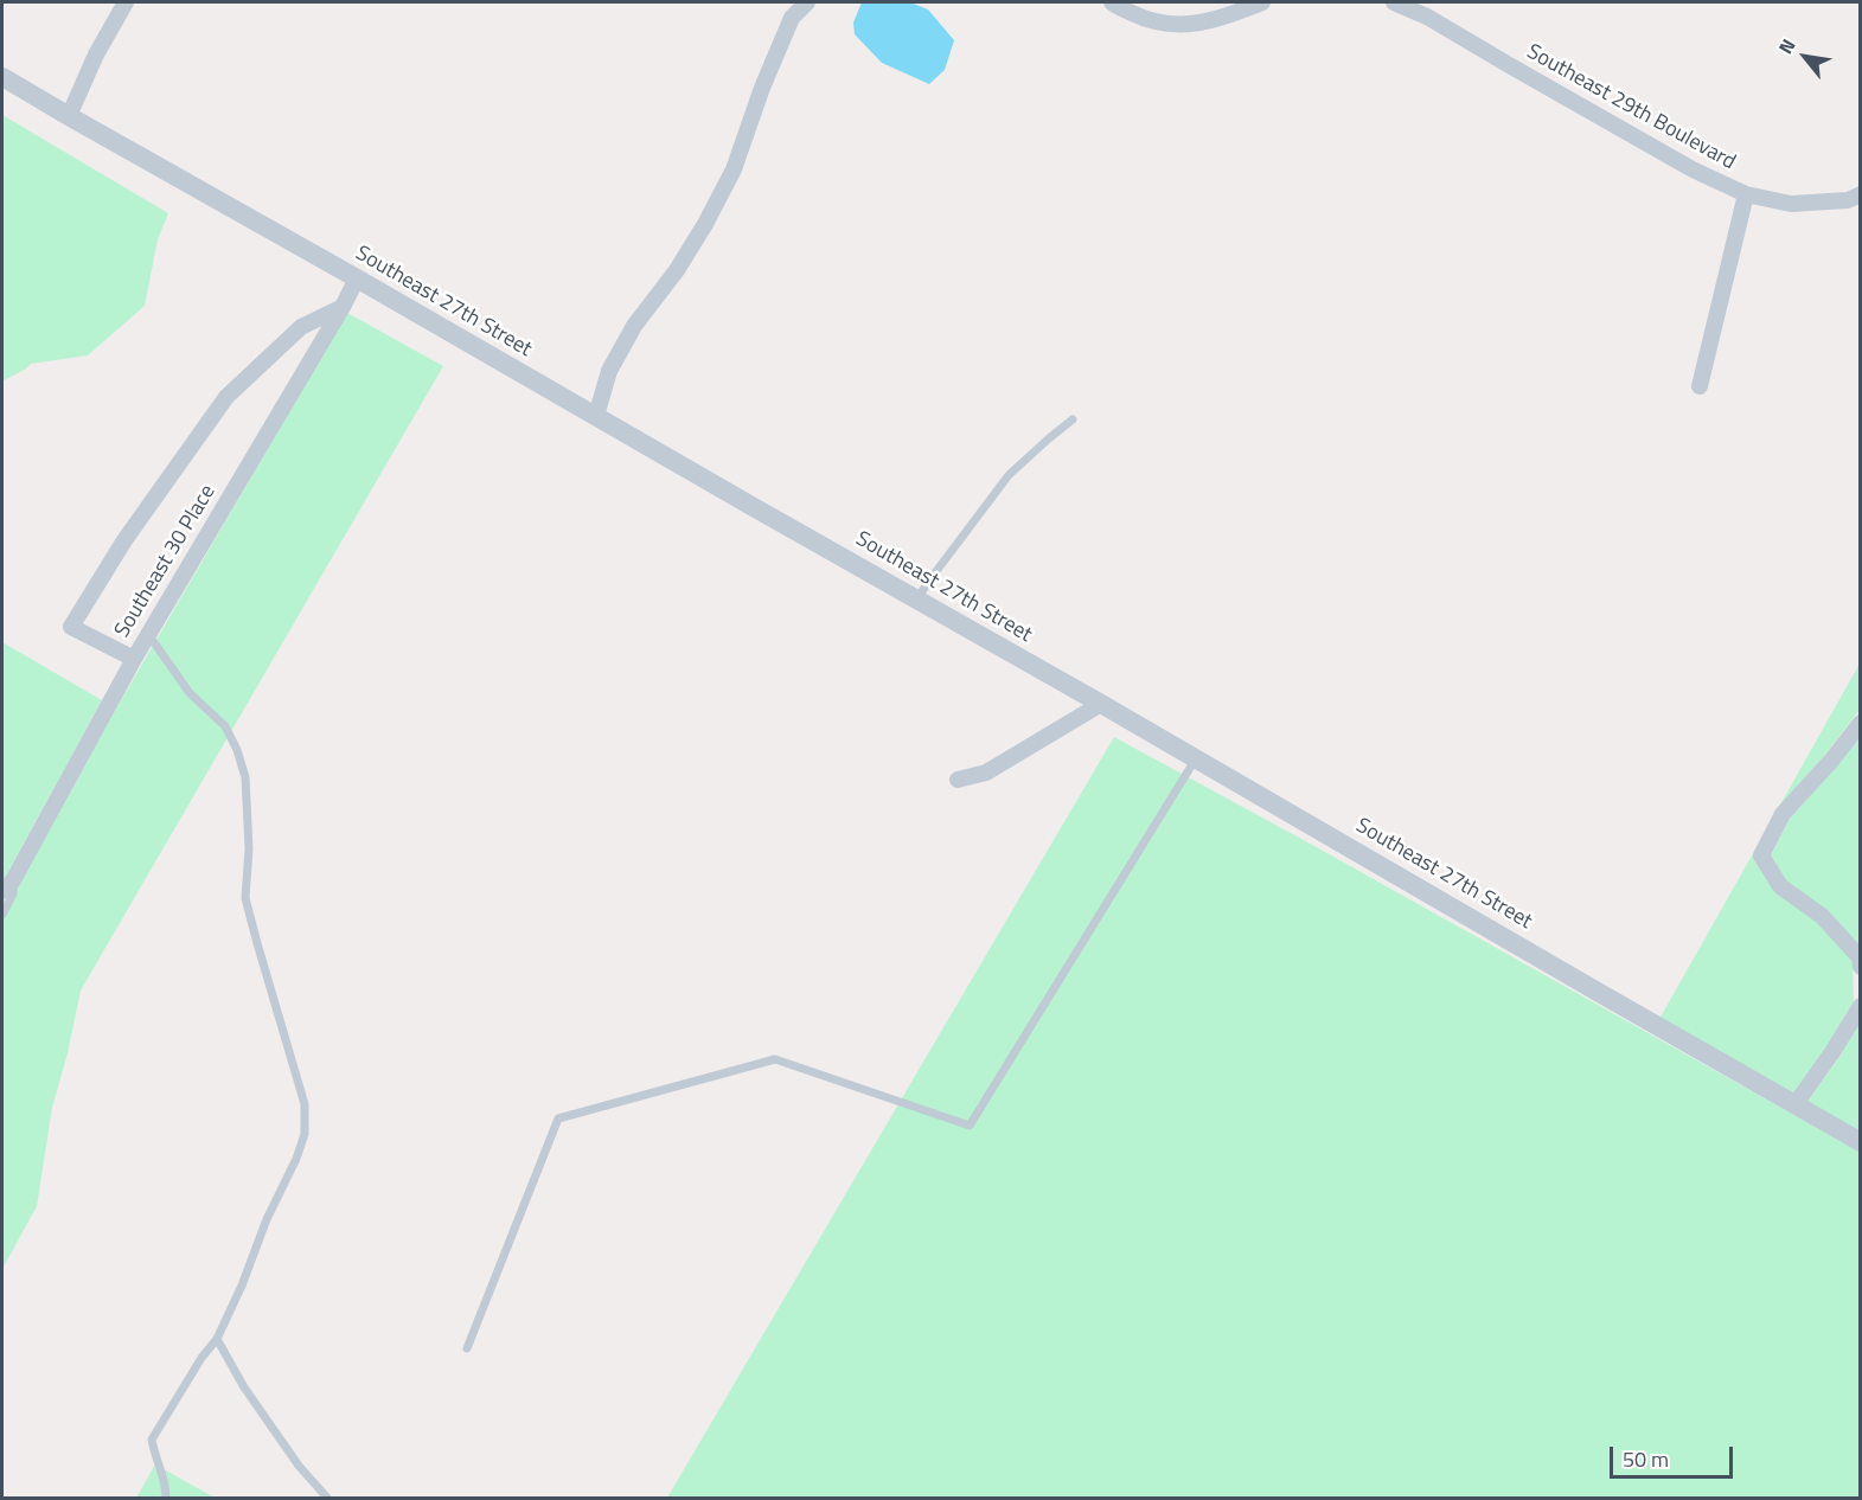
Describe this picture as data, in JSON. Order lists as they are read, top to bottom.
{
  "streets": {
    "street": ["Southeast 29th Boulevard", "Southeast 27th Street", "Southeast 30 Place"]
  },
  "crossings": [
    ["Southeast 27th Street", "Southeast 30 Place"]
  ],
  "scale_bar": "50 m",
  "north": "top left"
}
